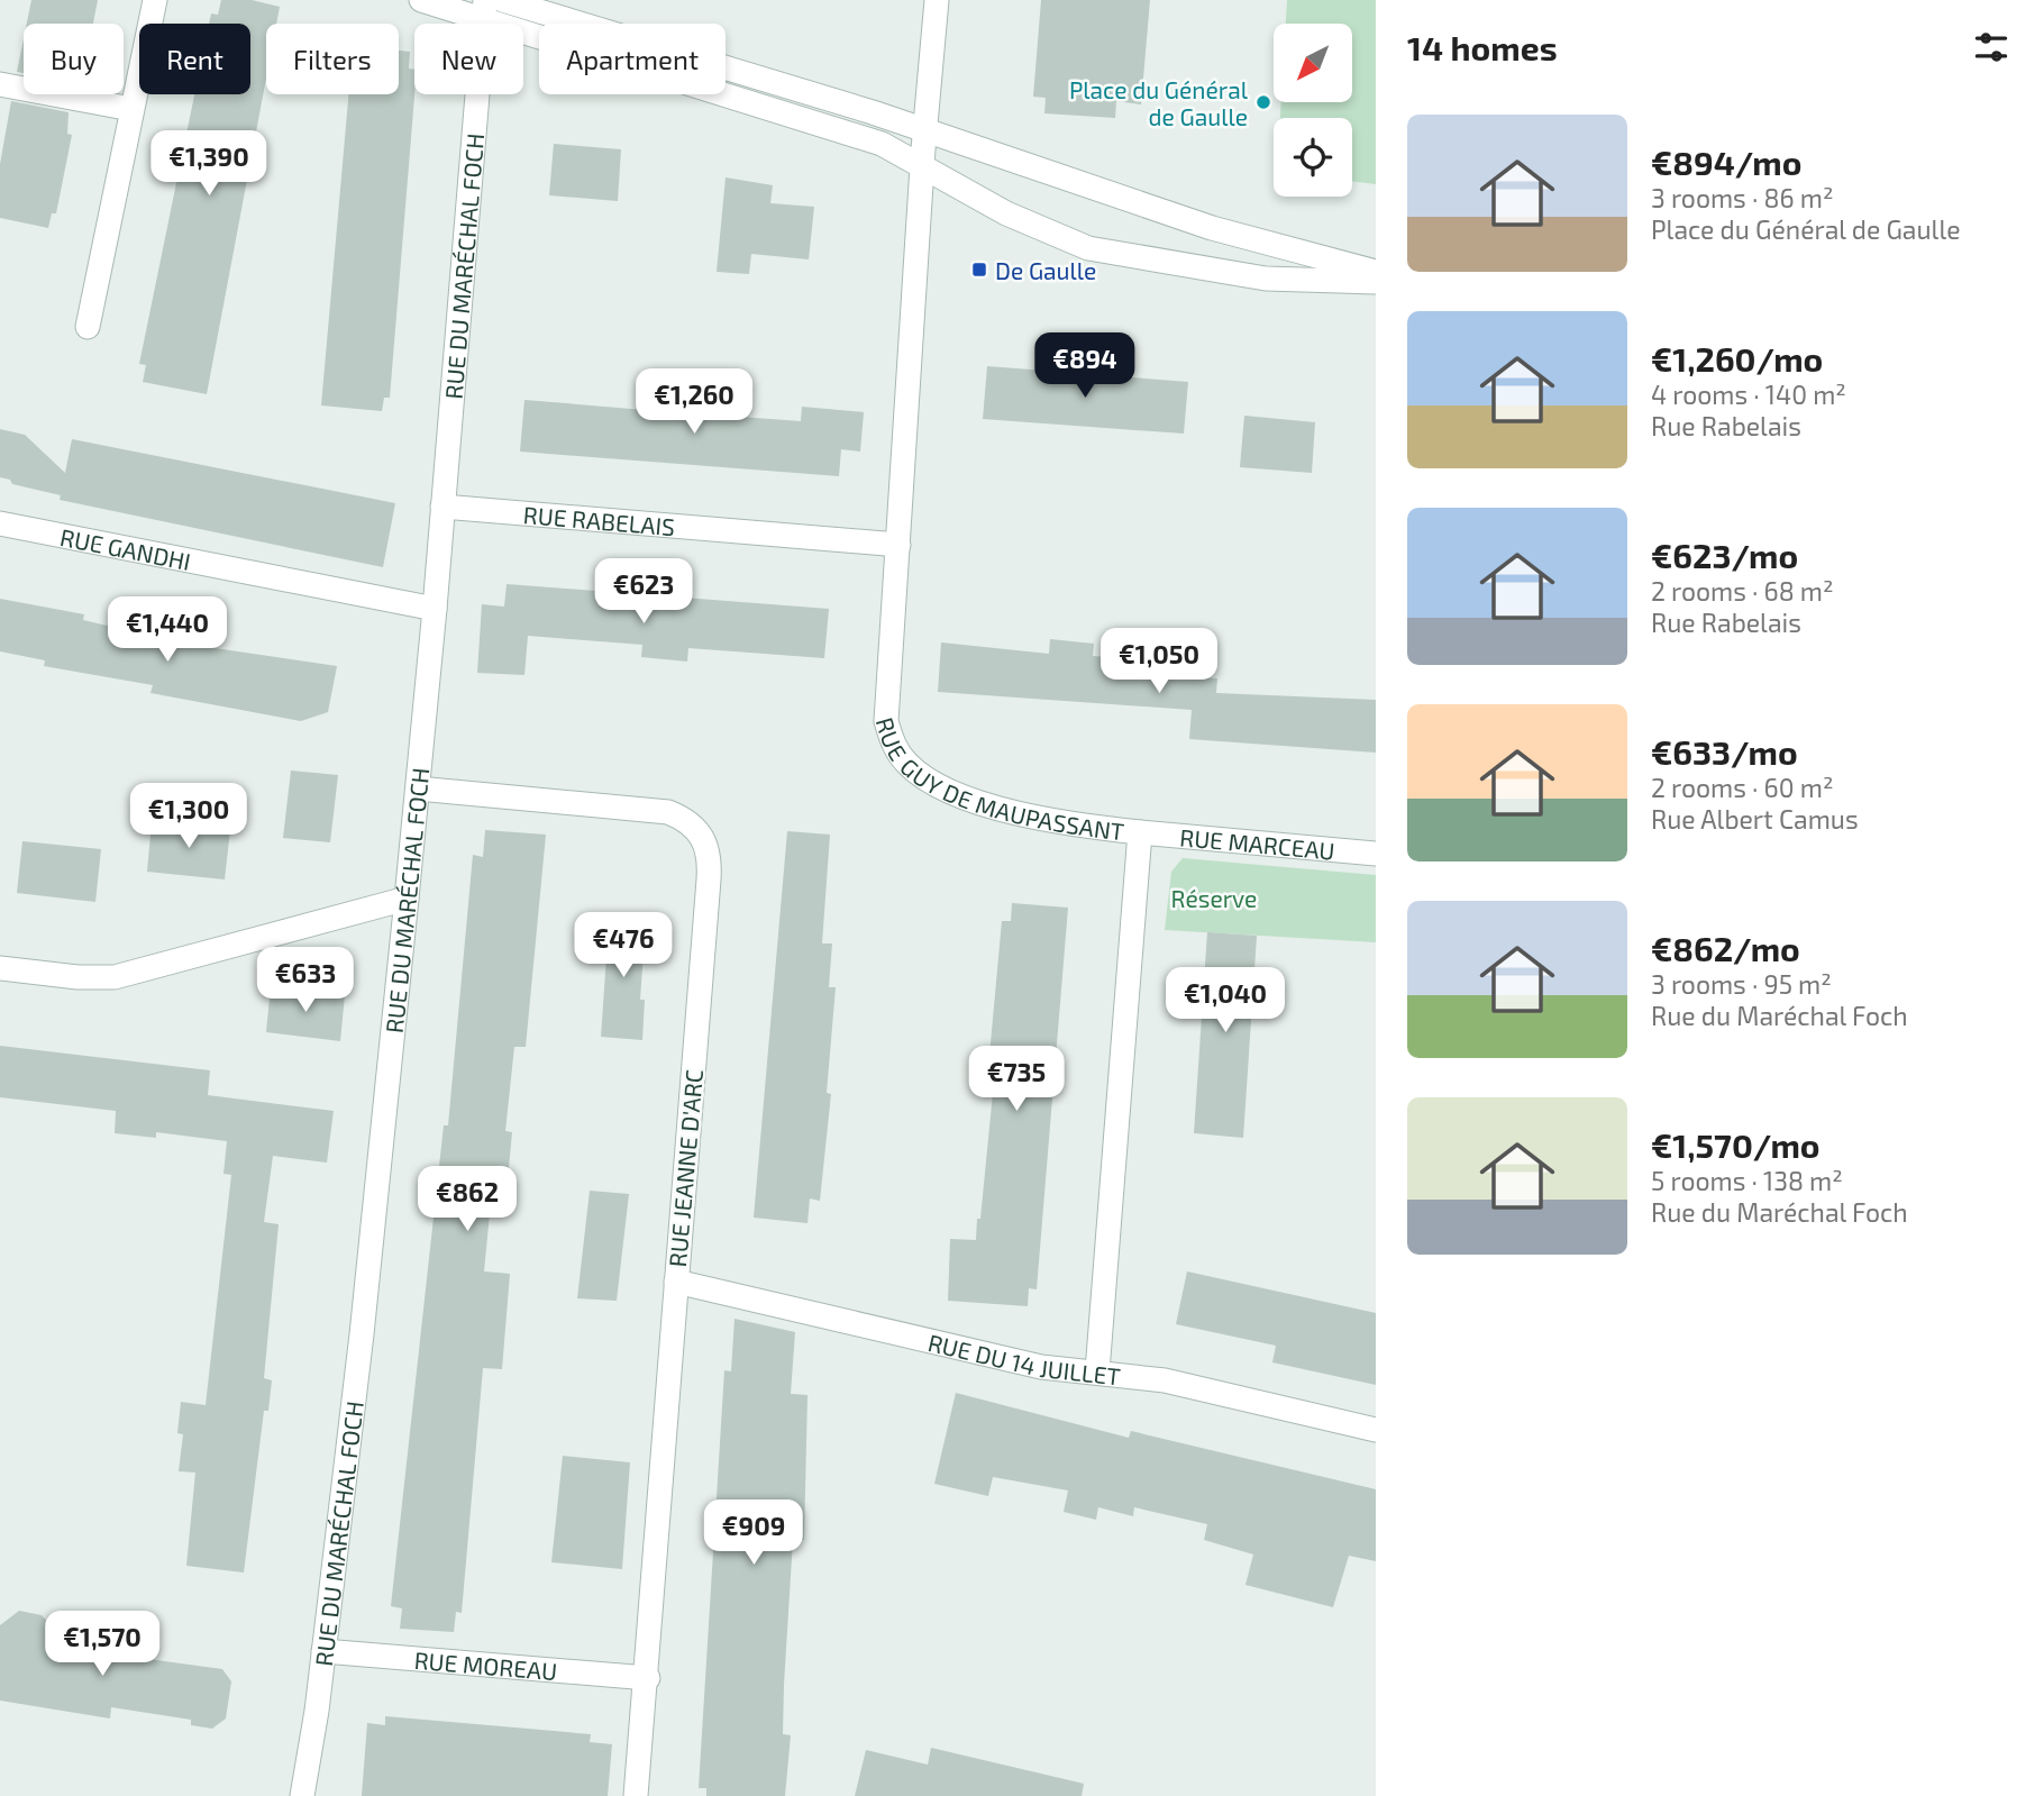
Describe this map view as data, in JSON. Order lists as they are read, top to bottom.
{
  "streets": {
    "street": [
      "RUE DU MARÉCHAL FOCH",
      "RUE RABELAIS",
      "RUE GANDHI",
      "RUE GUY DE MAUPASSANT",
      "RUE MARCEAU",
      "RUE JEANNE D'ARC",
      "RUE DU 14 JUILLET",
      "RUE MOREAU"
    ]
  },
  "crossings": [
    ["RUE DU MARÉCHAL FOCH", "RUE RABELAIS"],
    ["RUE DU MARÉCHAL FOCH", "RUE GANDHI"],
    ["RUE DU MARÉCHAL FOCH", "RUE JEANNE D'ARC"],
    ["RUE DU MARÉCHAL FOCH", "RUE MOREAU"],
    ["RUE RABELAIS", "RUE GUY DE MAUPASSANT"],
    ["RUE GUY DE MAUPASSANT", "RUE MARCEAU"],
    ["RUE GUY DE MAUPASSANT", "RUE DU 14 JUILLET"],
    ["RUE JEANNE D'ARC", "RUE DU 14 JUILLET"],
    ["RUE JEANNE D'ARC", "RUE MOREAU"]
  ],
  "parks": ["Réserve"],
  "places": {
    "other": ["Place du Général de Gaulle"],
    "transit": ["De Gaulle"]
  },
  "north": "bottom left",
  "page": {
    "heading": "14 homes",
    "chip": [
      "Buy",
      "Rent",
      "Filters",
      "New",
      "Apartment"
    ],
    "list": [
      {
        "name": "€894/mo",
        "note": "3 rooms · 86 m² · Place du Général de Gaulle"
      },
      {
        "name": "€1,260/mo",
        "note": "4 rooms · 140 m² · Rue Rabelais"
      },
      {
        "name": "€623/mo",
        "note": "2 rooms · 68 m² · Rue Rabelais"
      },
      {
        "name": "€633/mo",
        "note": "2 rooms · 60 m² · Rue Albert Camus"
      },
      {
        "name": "€862/mo",
        "note": "3 rooms · 95 m² · Rue du Maréchal Foch"
      },
      {
        "name": "€1,570/mo",
        "note": "5 rooms · 138 m² · Rue du Maréchal Foch"
      }
    ],
    "price": [
      "€1,390",
      "€894",
      "€1,260",
      "€623",
      "€1,440",
      "€1,050",
      "€1,300",
      "€476",
      "€633",
      "€1,040",
      "€735",
      "€862",
      "€909",
      "€1,570"
    ]
  }
}
